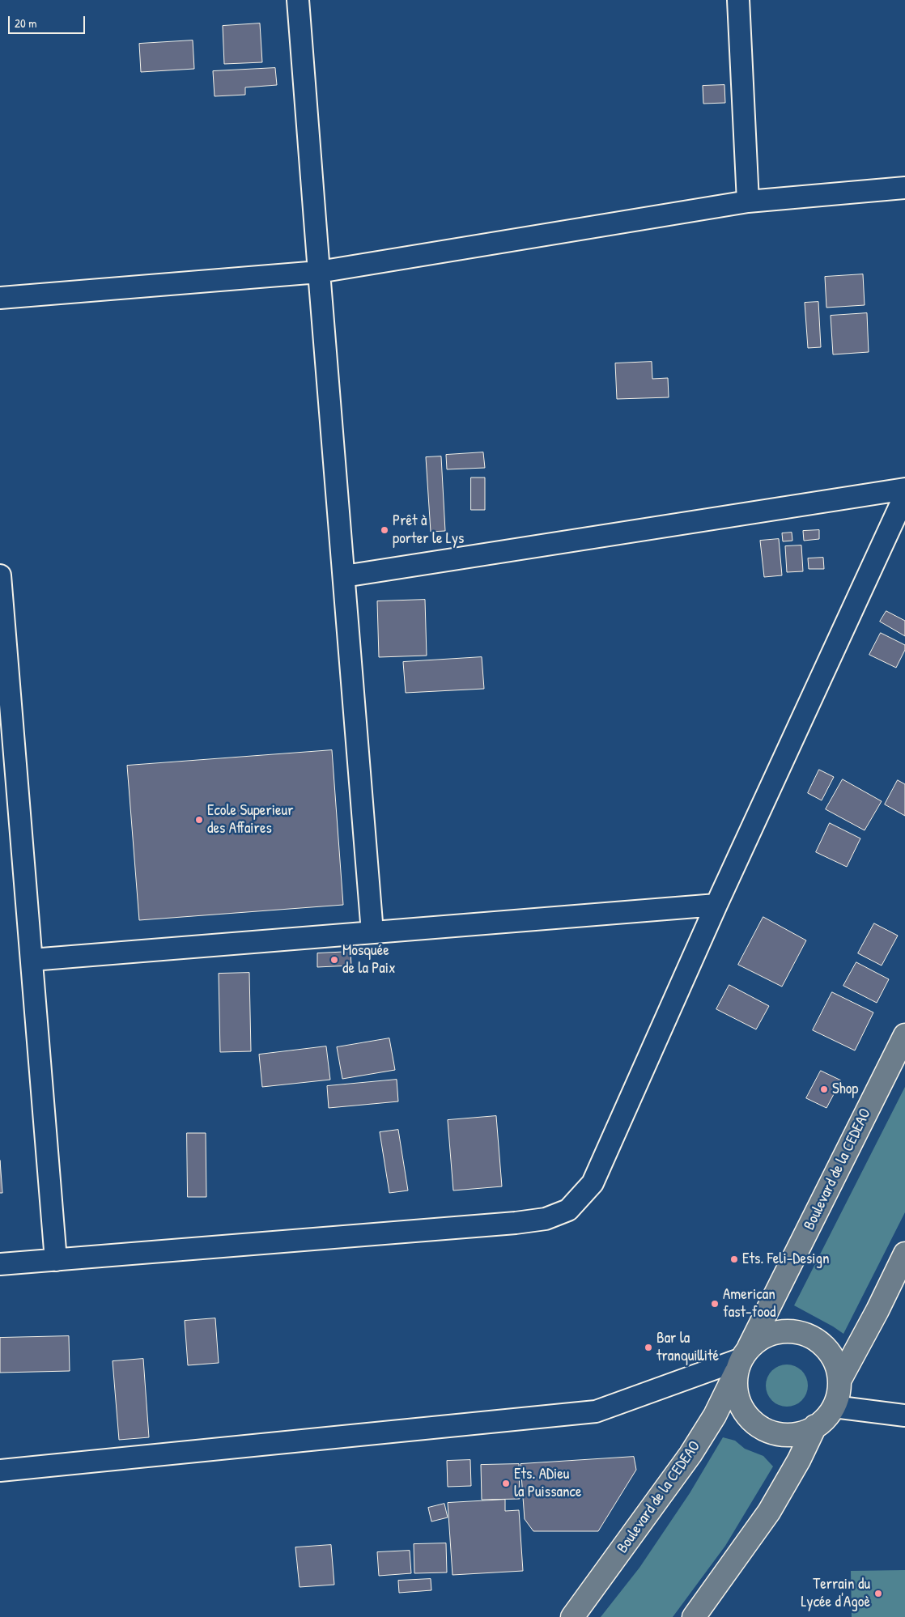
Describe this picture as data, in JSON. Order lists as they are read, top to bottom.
{
  "streets": {
    "main road": ["Boulevard de la CEDEAO"]
  },
  "places": [
    "Prêt à porter le Lys",
    "Ecole Superieur des Affaires",
    "Mosquée de la Paix",
    "Shop",
    "Ets. Feli-Design",
    "American fast-food",
    "Bar la tranquillité",
    "Ets. ADieu la Puissance",
    "Terrain du Lycée d'Agoè"
  ],
  "scale_bar": "20 m"
}
